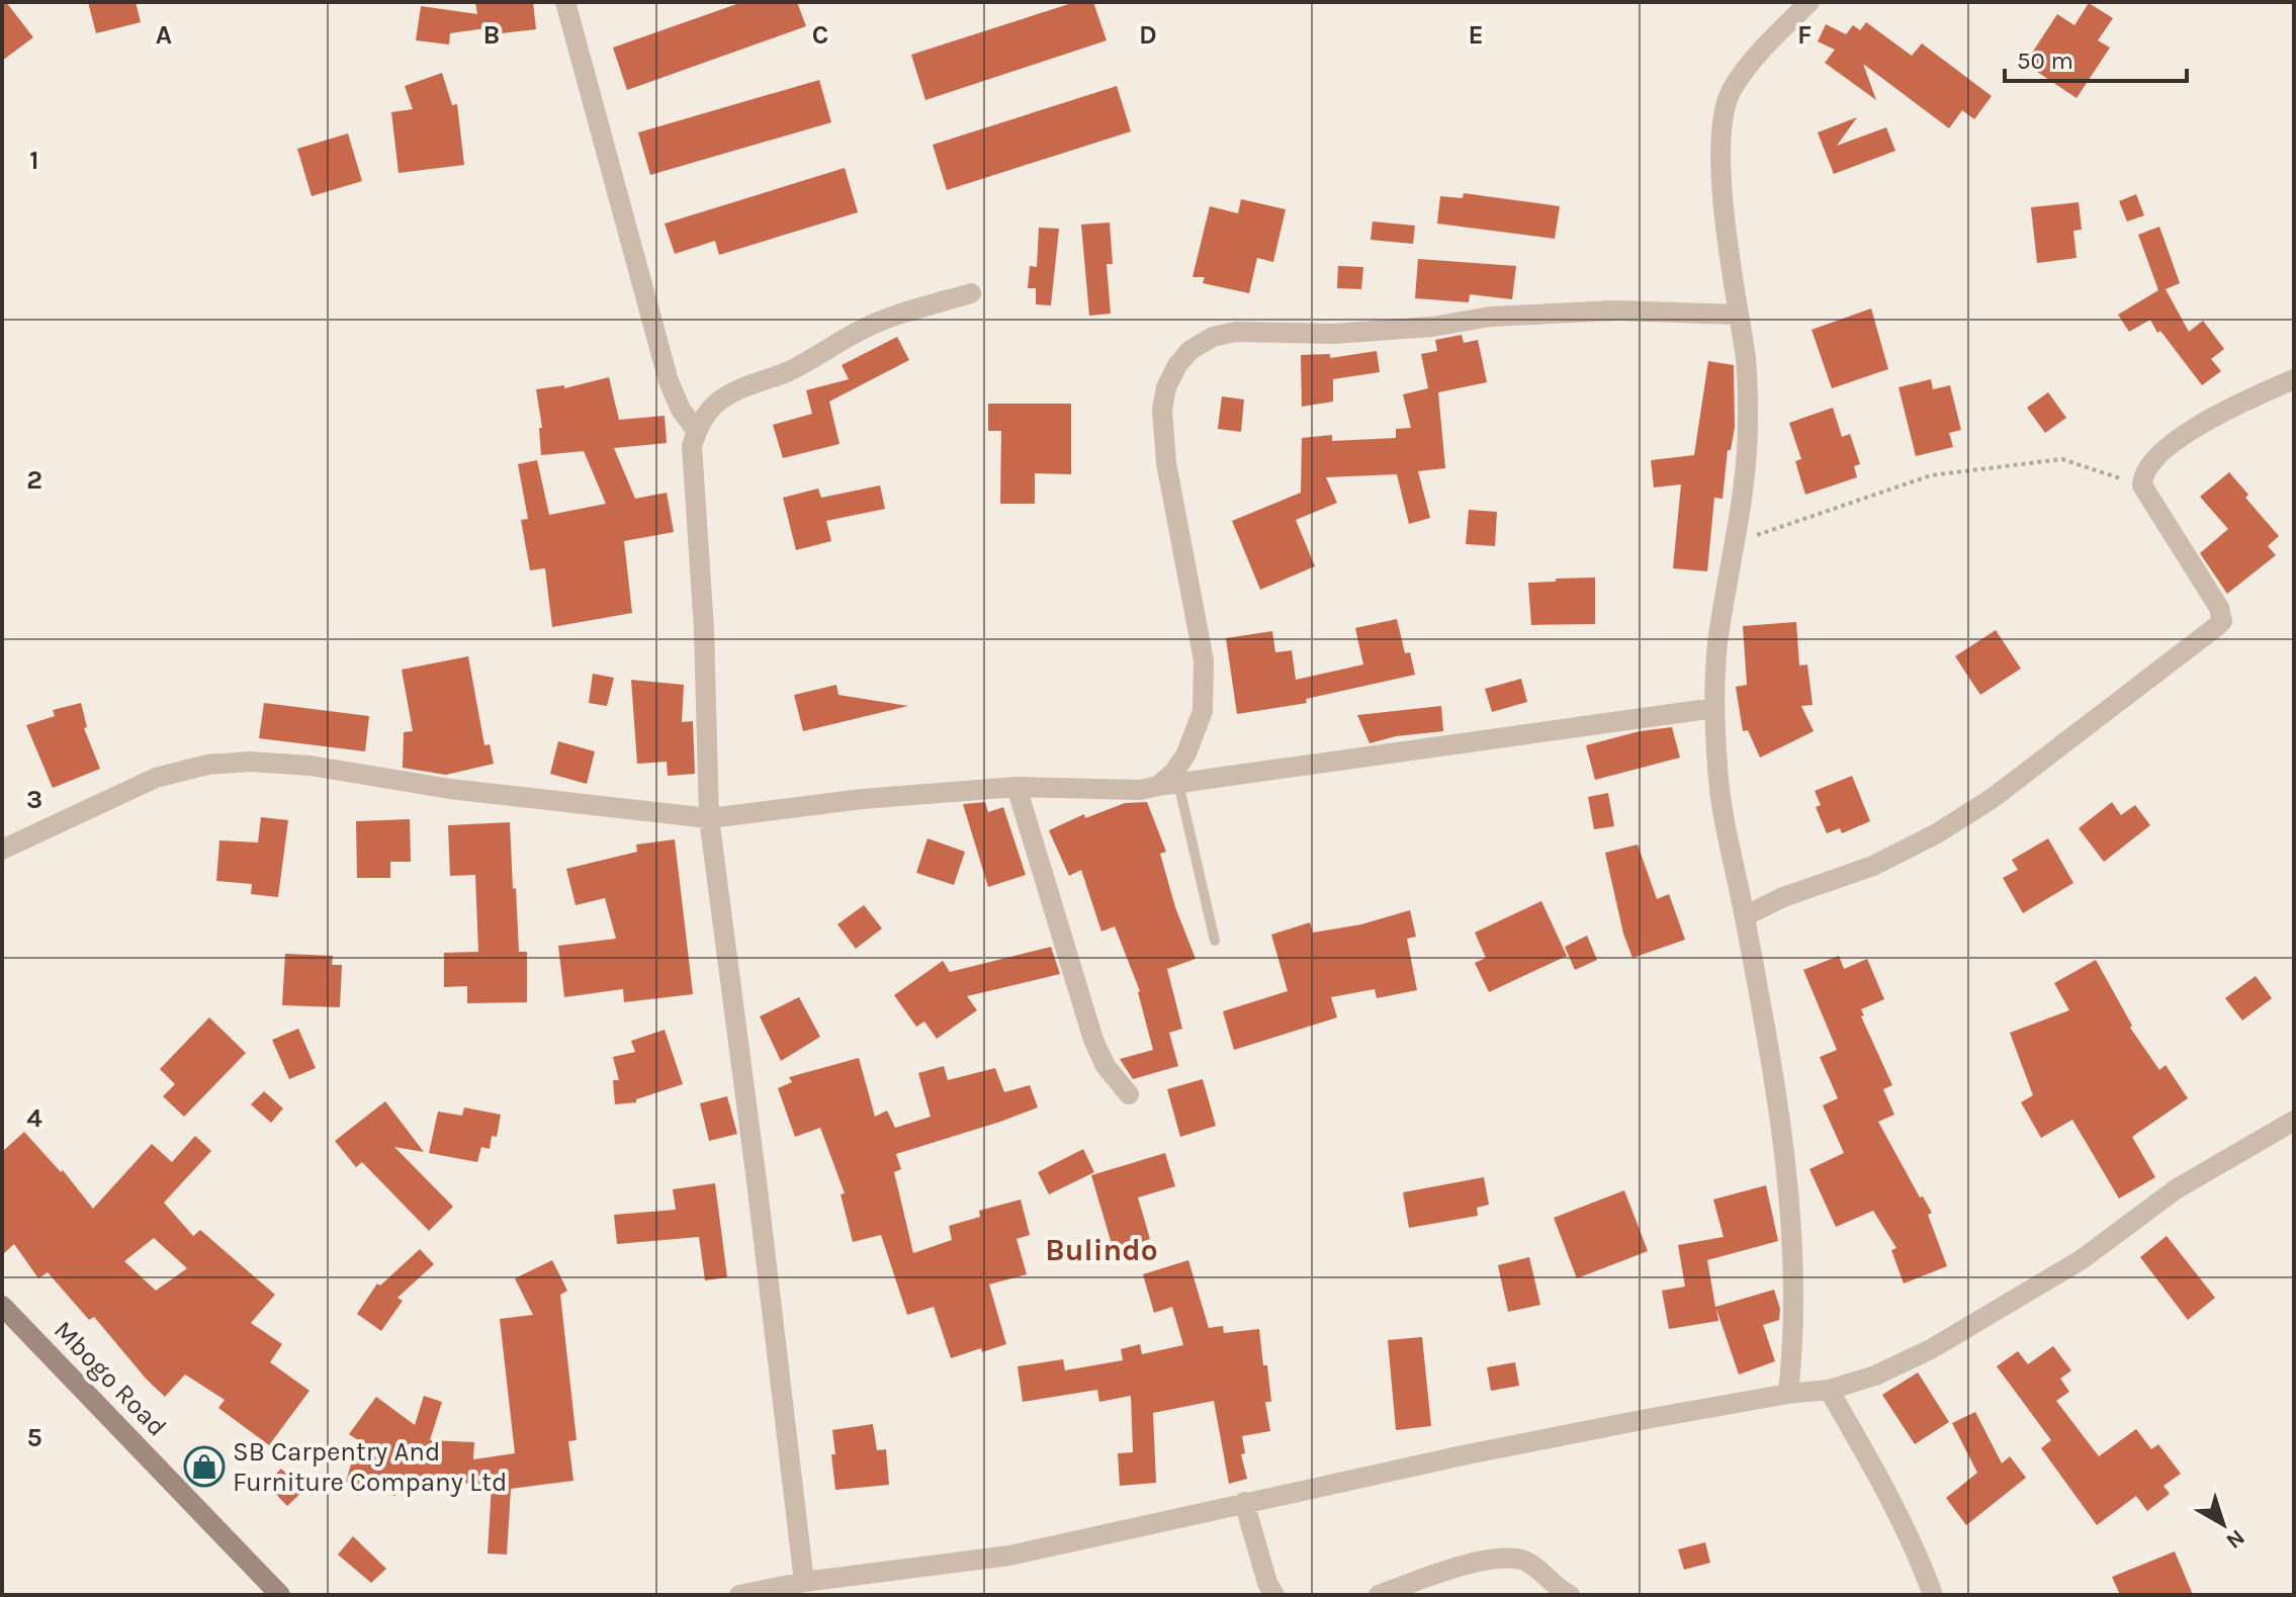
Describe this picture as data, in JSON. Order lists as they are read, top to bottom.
{
  "streets": {
    "main road": ["Mbogo Road"]
  },
  "districts": ["Bulindo"],
  "places": {
    "shop": ["SB Carpentry And Furniture Company Ltd"]
  },
  "scale_bar": "50 m",
  "north": "bottom right",
  "grid": {
    "columns": [
      "A",
      "B",
      "C",
      "D",
      "E",
      "F"
    ],
    "rows": [
      "1",
      "2",
      "3",
      "4",
      "5"
    ]
  }
}
